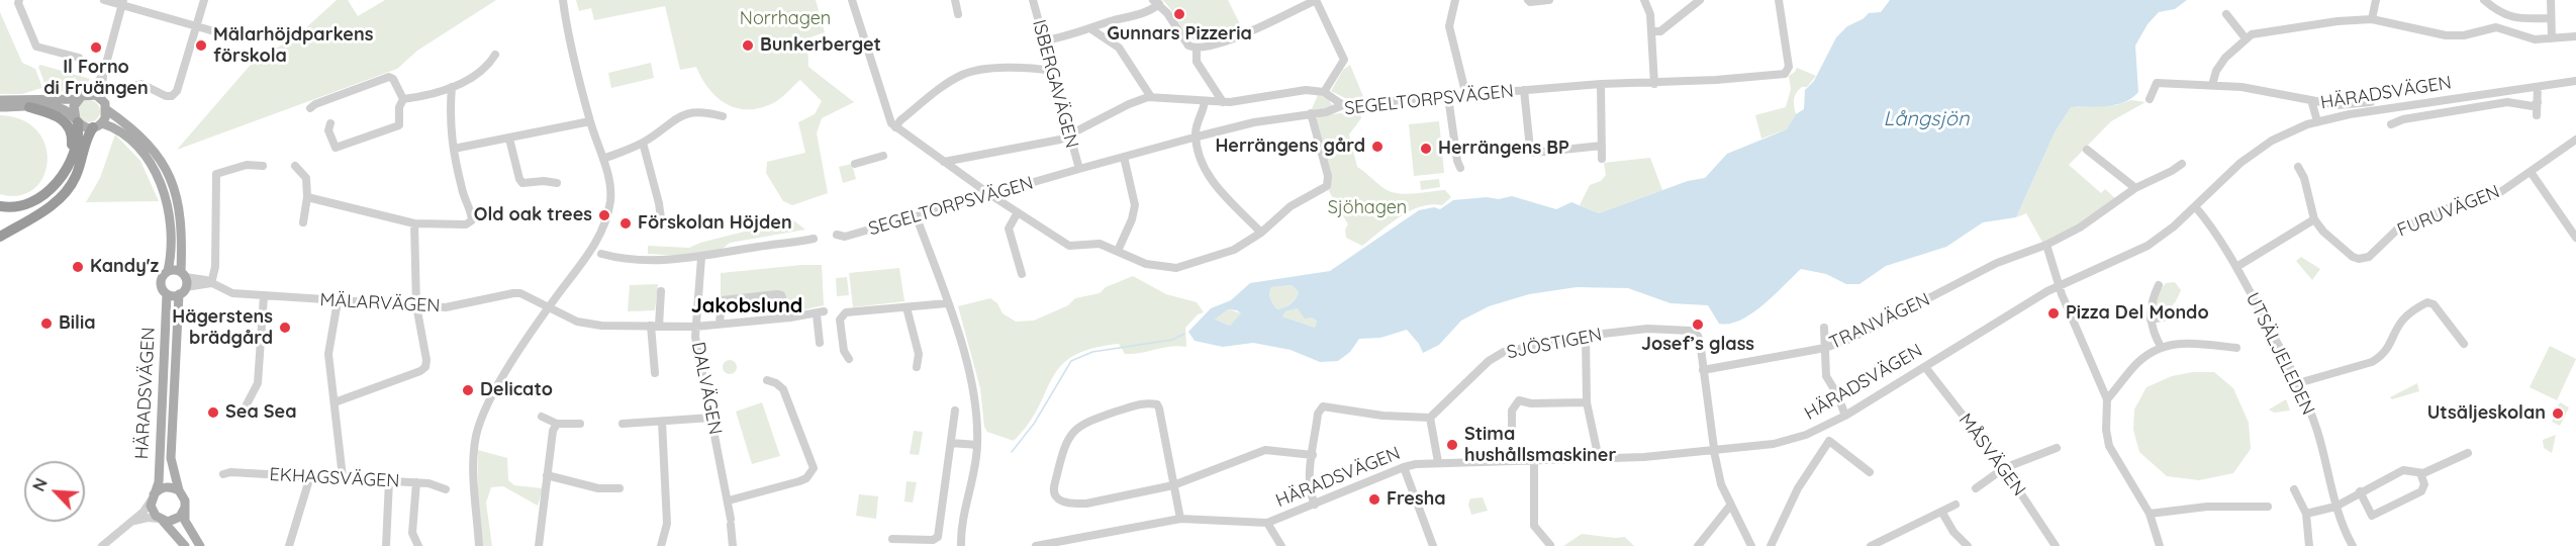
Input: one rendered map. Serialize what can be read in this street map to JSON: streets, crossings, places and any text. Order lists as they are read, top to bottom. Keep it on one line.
{"streets":{"main road":["HÄRADSVÄGEN"],"street":["ISBERGAVÄGEN","SEGELTORPSVÄGEN","FURUVÄGEN","MÄLARVÄGEN","TRANVÄGEN","SJÖSTIGEN","UTSÄLJELEDEN","DALVÄGEN","MÅSVÄGEN","EKHAGSVÄGEN"]},"crossings":[["ISBERGAVÄGEN","SEGELTORPSVÄGEN"],["HÄRADSVÄGEN","MÄLARVÄGEN"],["HÄRADSVÄGEN","SJÖSTIGEN"],["HÄRADSVÄGEN","UTSÄLJELEDEN"],["HÄRADSVÄGEN","MÅSVÄGEN"],["MÄLARVÄGEN","DALVÄGEN"],["TRANVÄGEN","SJÖSTIGEN"]],"districts":["Jakobslund"],"water":["Långsjön"],"parks":["Norrhagen","Sjöhagen"],"places":["Gunnars Pizzeria","Mälarhöjdparkens förskola","Bunkerberget","Il Forno di Fruängen","Herrängens gård","Herrängens BP","Old oak trees","Förskolan Höjden","Kandy'z","Pizza Del Mondo","Bilia","Josef’s glass","Hägerstens brädgård","Delicato","Sea Sea","Utsäljeskolan","Stima hushållsmaskiner","Fresha"],"north":"top left"}
